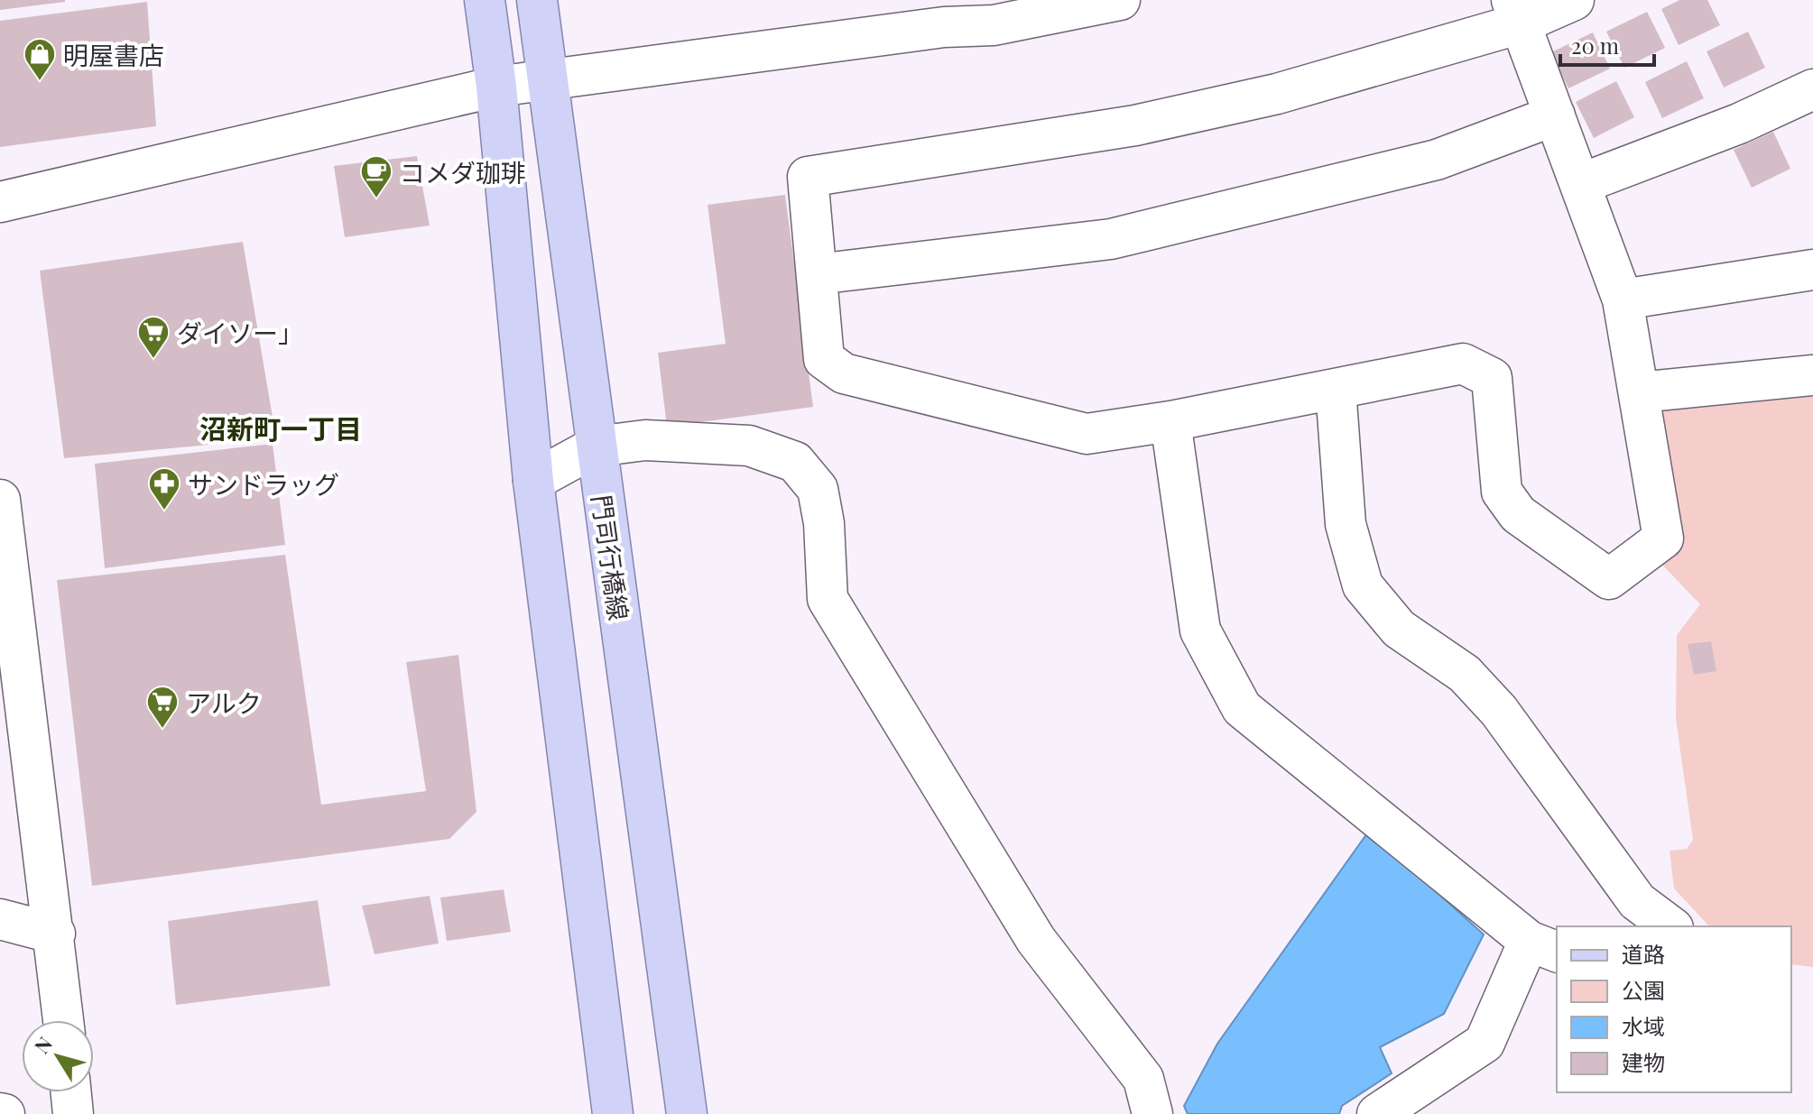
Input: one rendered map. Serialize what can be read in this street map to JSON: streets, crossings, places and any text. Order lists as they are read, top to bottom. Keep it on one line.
{"streets":{"main road":["門司行橋線"]},"districts":["沼新町一丁目"],"places":{"shop":["明屋書店"],"cafe":["コメダ珈琲"],"supermarket":["ダイソー」","アルク"],"pharmacy":["サンドラッグ"]},"legend":["道路","公園","水域","建物"],"scale_bar":"20 m","north":"top left"}
